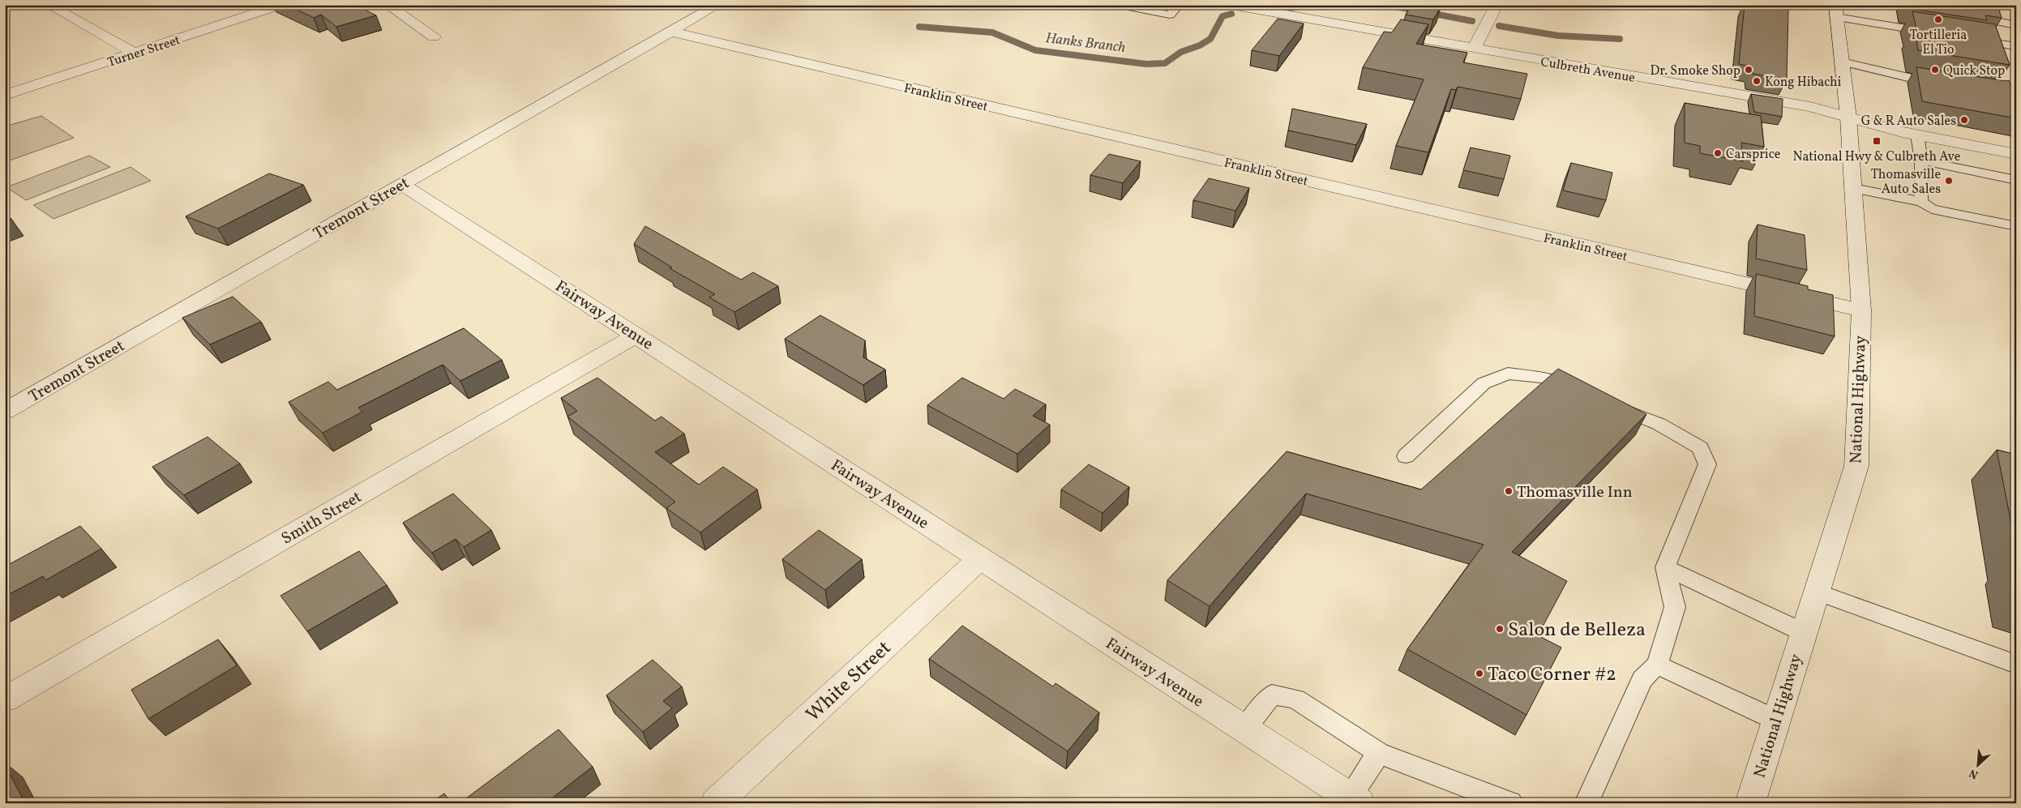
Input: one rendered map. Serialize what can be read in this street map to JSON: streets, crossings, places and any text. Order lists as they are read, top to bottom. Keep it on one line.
{"streets":{"street":["Turner Street","Culbreth Avenue","Franklin Street","Tremont Street","Fairway Avenue","National Highway","Smith Street","White Street"]},"crossings":[["Culbreth Avenue","National Highway"],["Franklin Street","Tremont Street"],["Franklin Street","National Highway"],["Tremont Street","Fairway Avenue"],["Fairway Avenue","Smith Street"],["Fairway Avenue","White Street"]],"water":["Hanks Branch"],"places":{"other":["Tortilleria El Tio","Dr. Smoke Shop","Quick Stop","Kong Hibachi","G & R Auto Sales","Carsprice","Thomasville Auto Sales","Thomasville Inn","Salon de Belleza","Taco Corner #2"],"transit":["National Hwy & Culbreth Ave"]},"north":"bottom left"}
